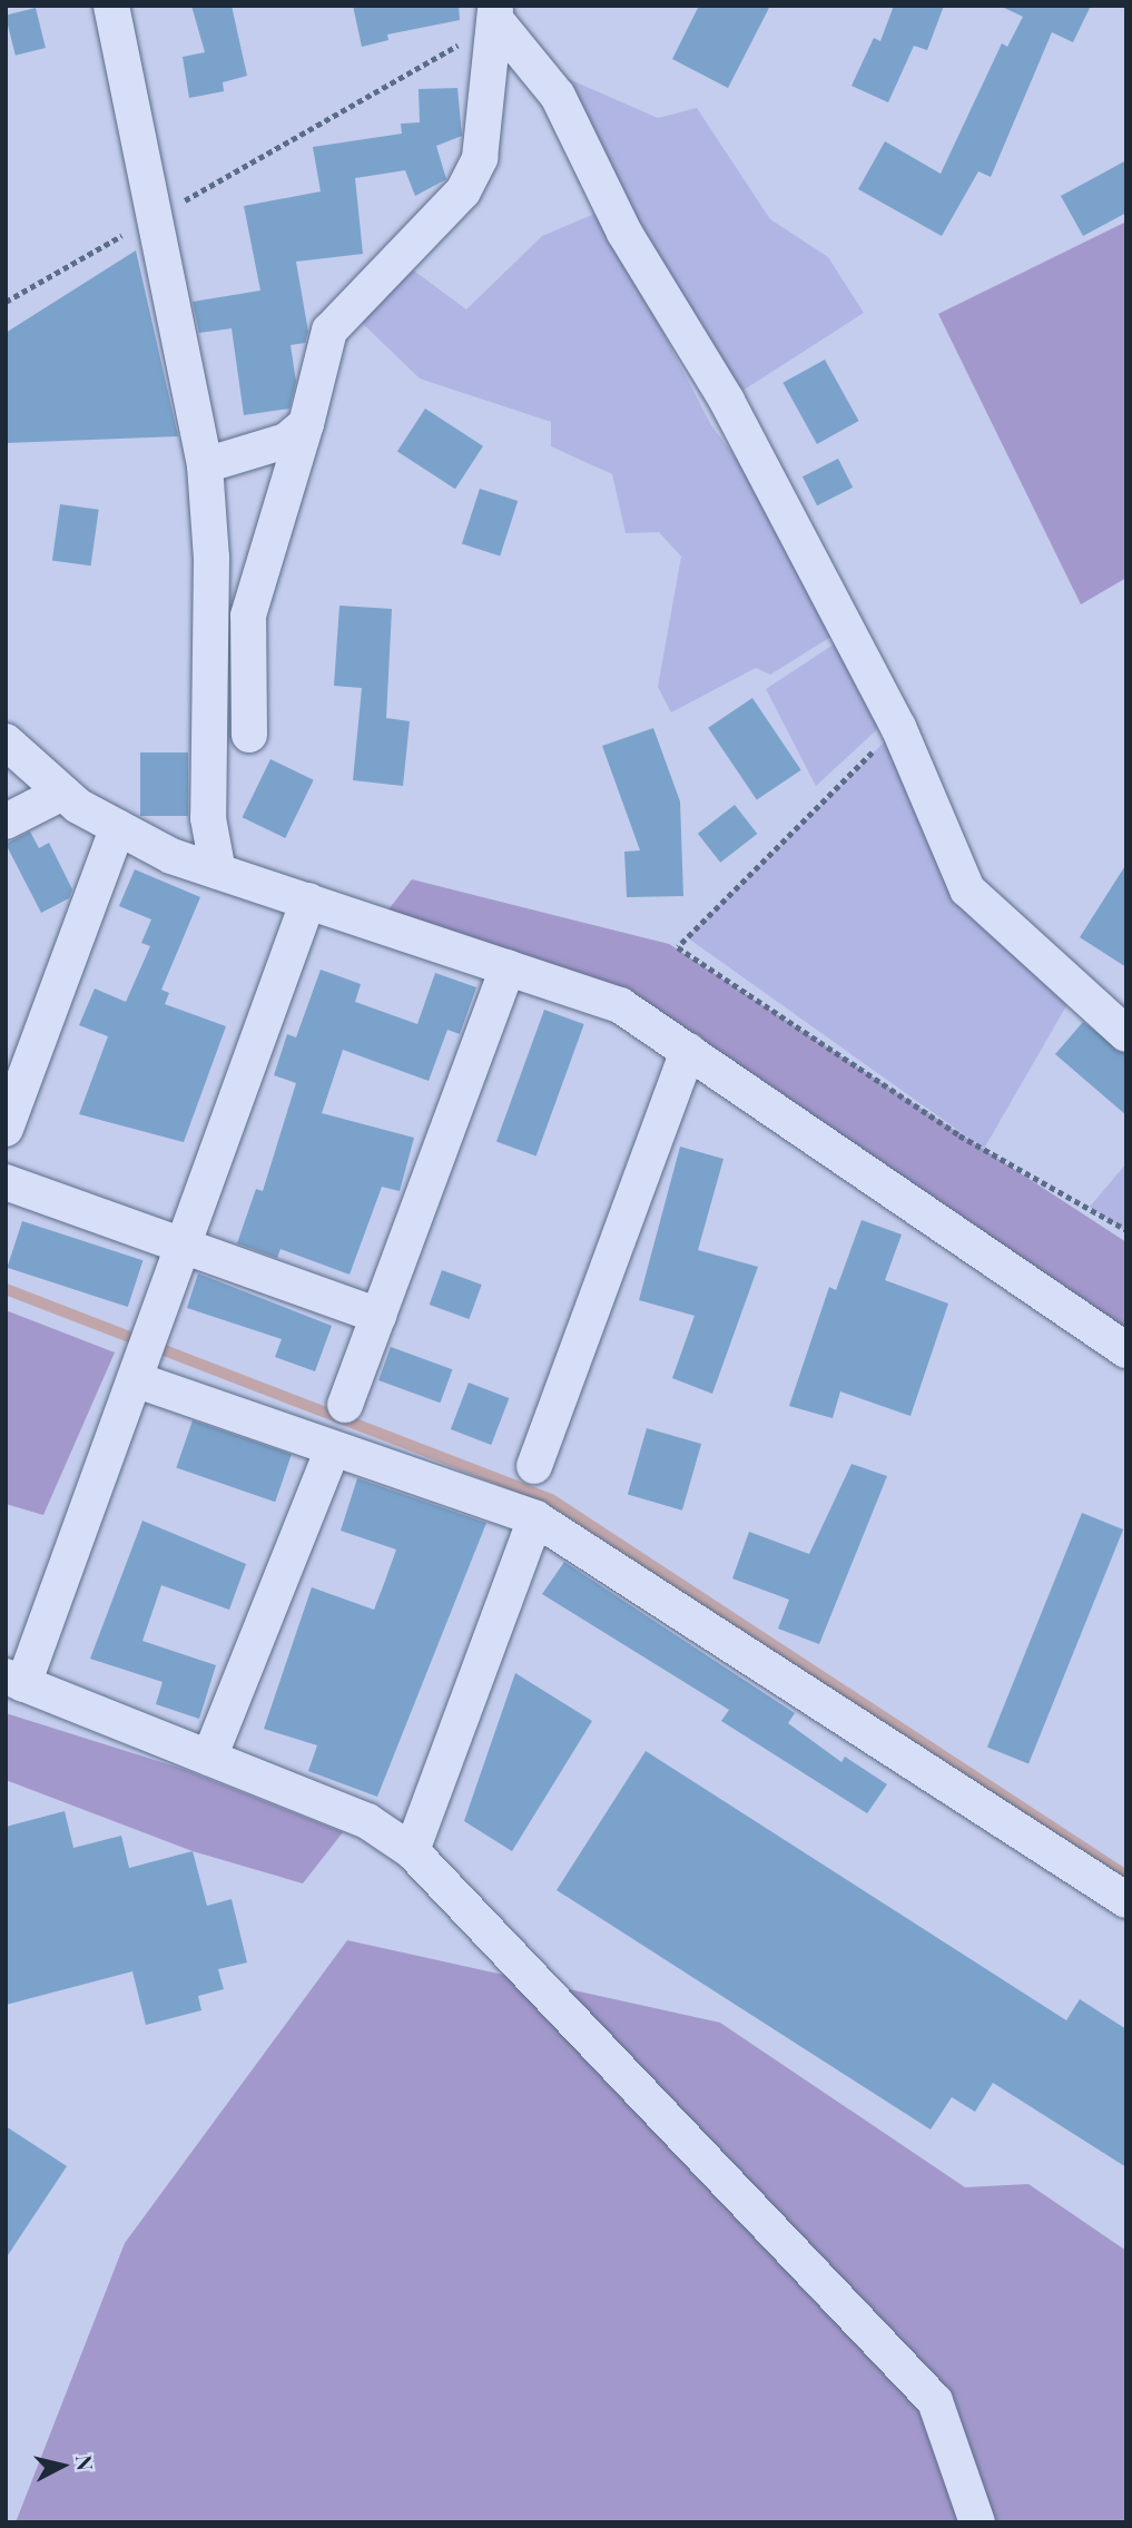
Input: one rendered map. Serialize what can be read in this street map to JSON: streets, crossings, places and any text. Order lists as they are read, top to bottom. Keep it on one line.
{"north":"right"}
